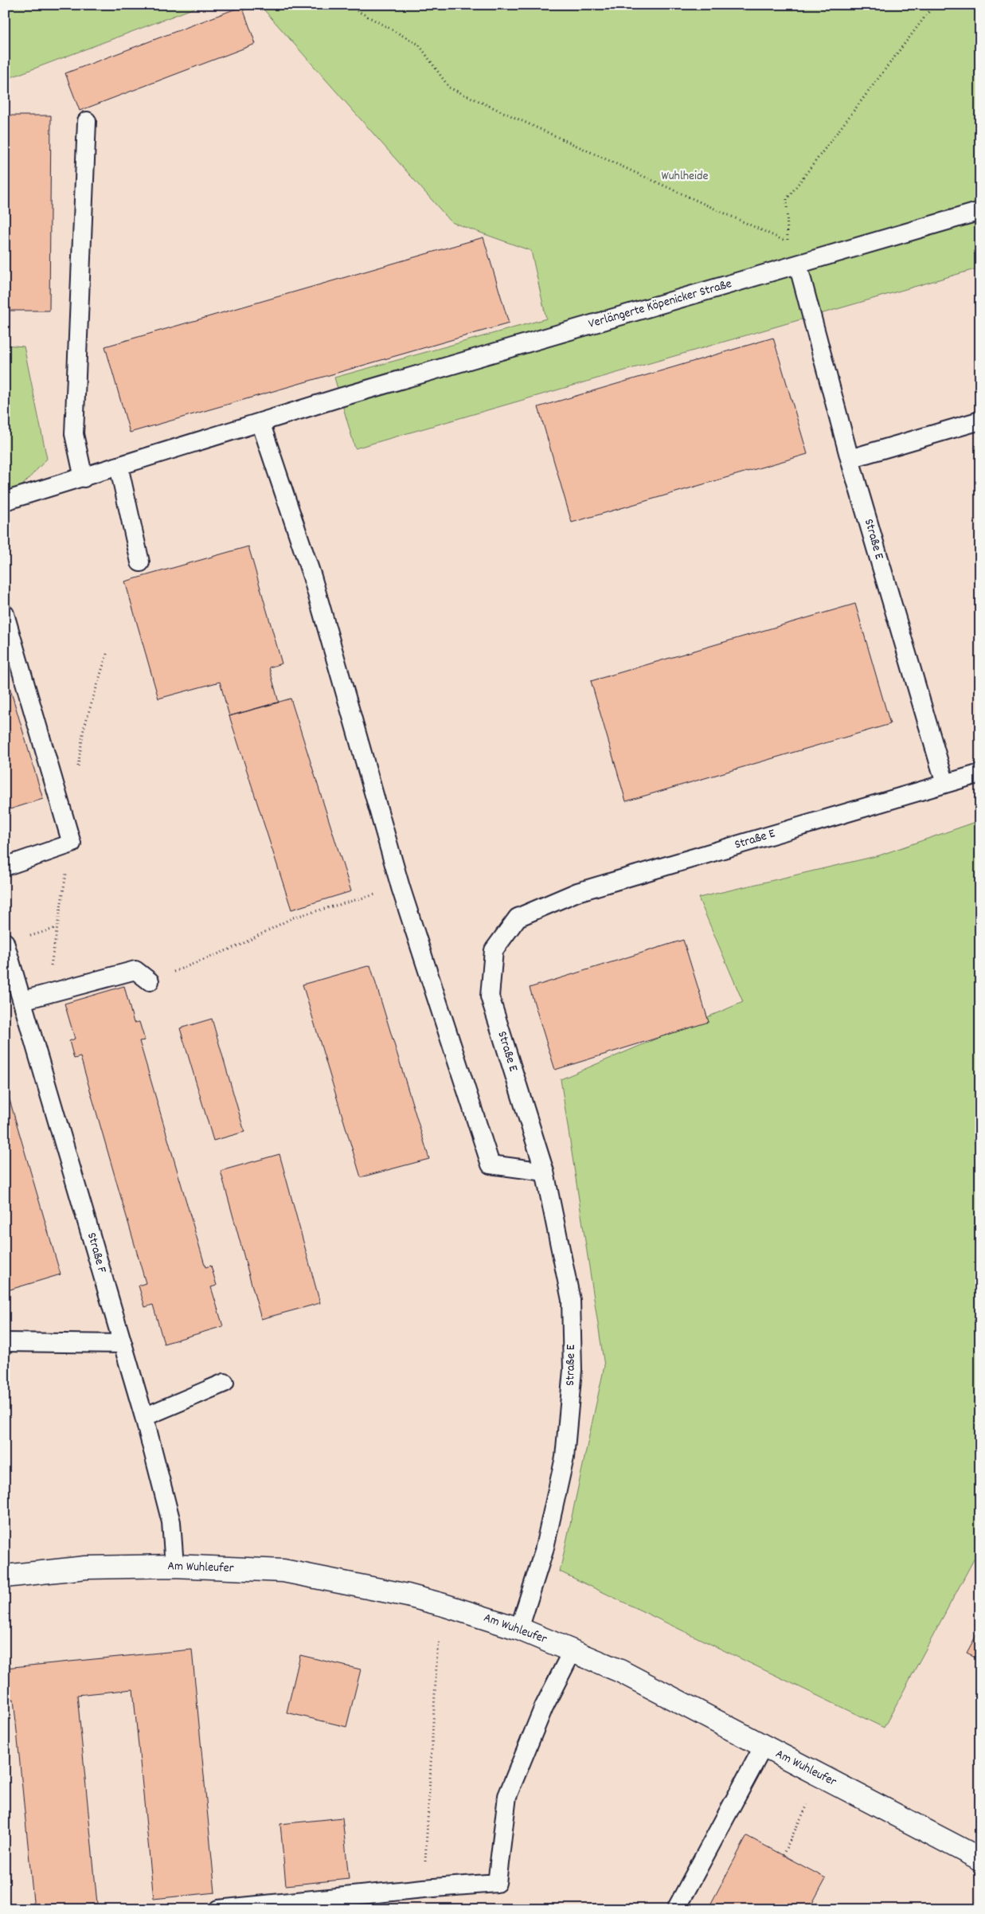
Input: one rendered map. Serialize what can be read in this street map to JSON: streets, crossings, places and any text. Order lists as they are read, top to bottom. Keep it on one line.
{"streets":{"street":["Am Wuhleufer"],"lane":["Verlängerte Köpenicker Straße","Straße E","Straße F"]},"crossings":[["Verlängerte Köpenicker Straße","Straße E"],["Straße E","Am Wuhleufer"],["Straße F","Am Wuhleufer"]],"parks":["Wuhlheide"]}
